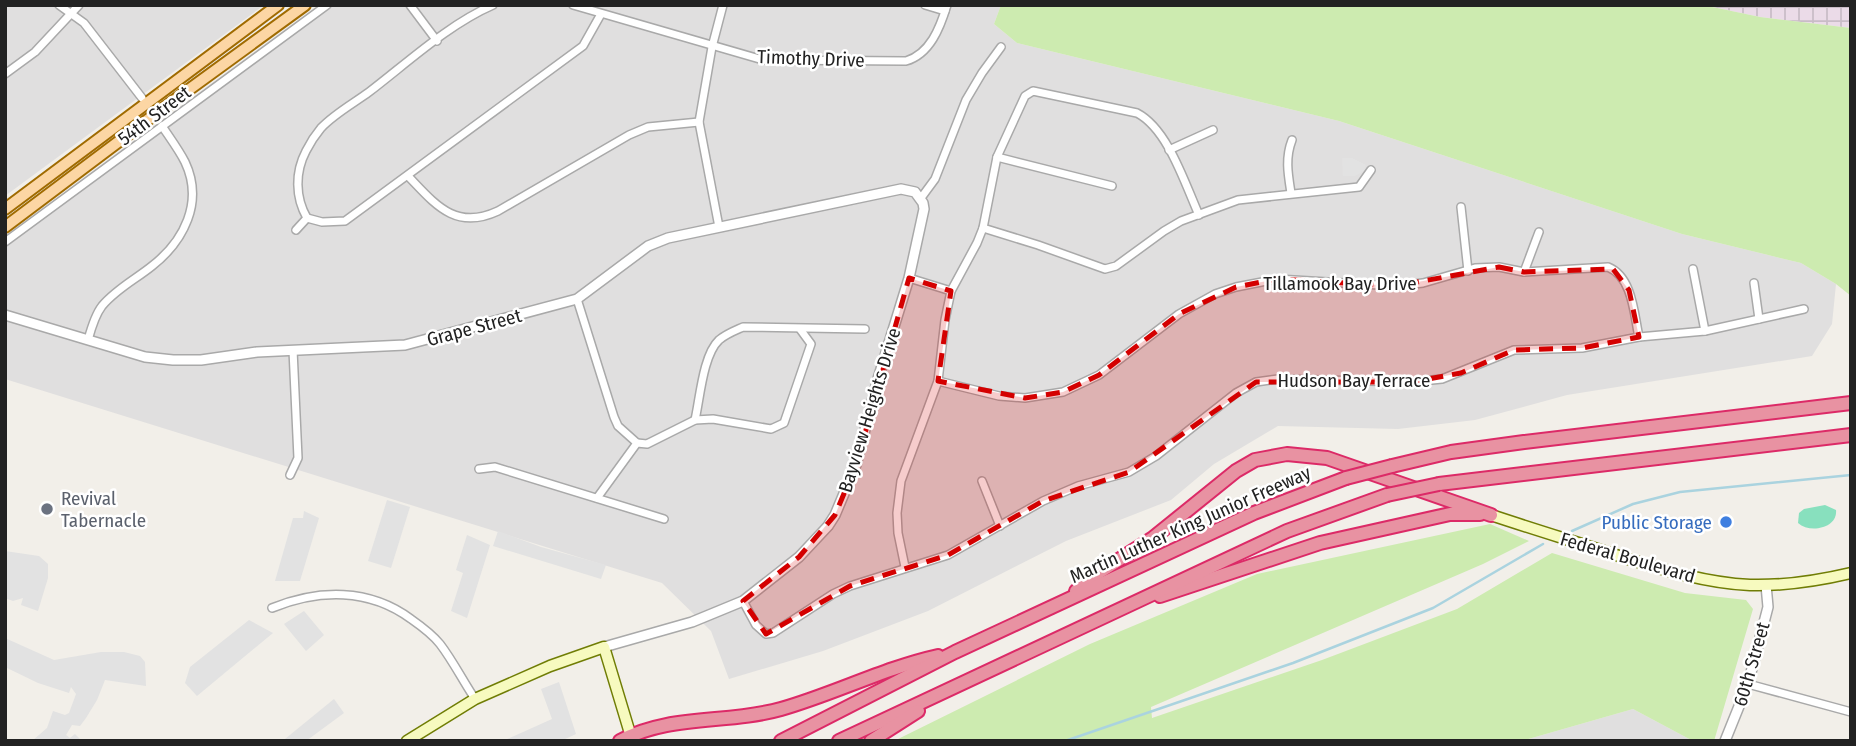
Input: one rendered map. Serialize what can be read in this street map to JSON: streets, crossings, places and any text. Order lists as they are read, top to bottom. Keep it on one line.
{"streets":{"highway":["Martin Luther King Junior Freeway"],"main road":["54th Street","Bayview Heights Drive","Federal Boulevard"],"street":["Timothy Drive","Tillamook Bay Drive","Grape Street","Hudson Bay Terrace","60th Street"]},"crossings":[["Tillamook Bay Drive","Hudson Bay Terrace"],["Grape Street","Bayview Heights Drive"],["Hudson Bay Terrace","Bayview Heights Drive"],["Federal Boulevard","60th Street"]],"places":["Revival Tabernacle","Public Storage"]}
